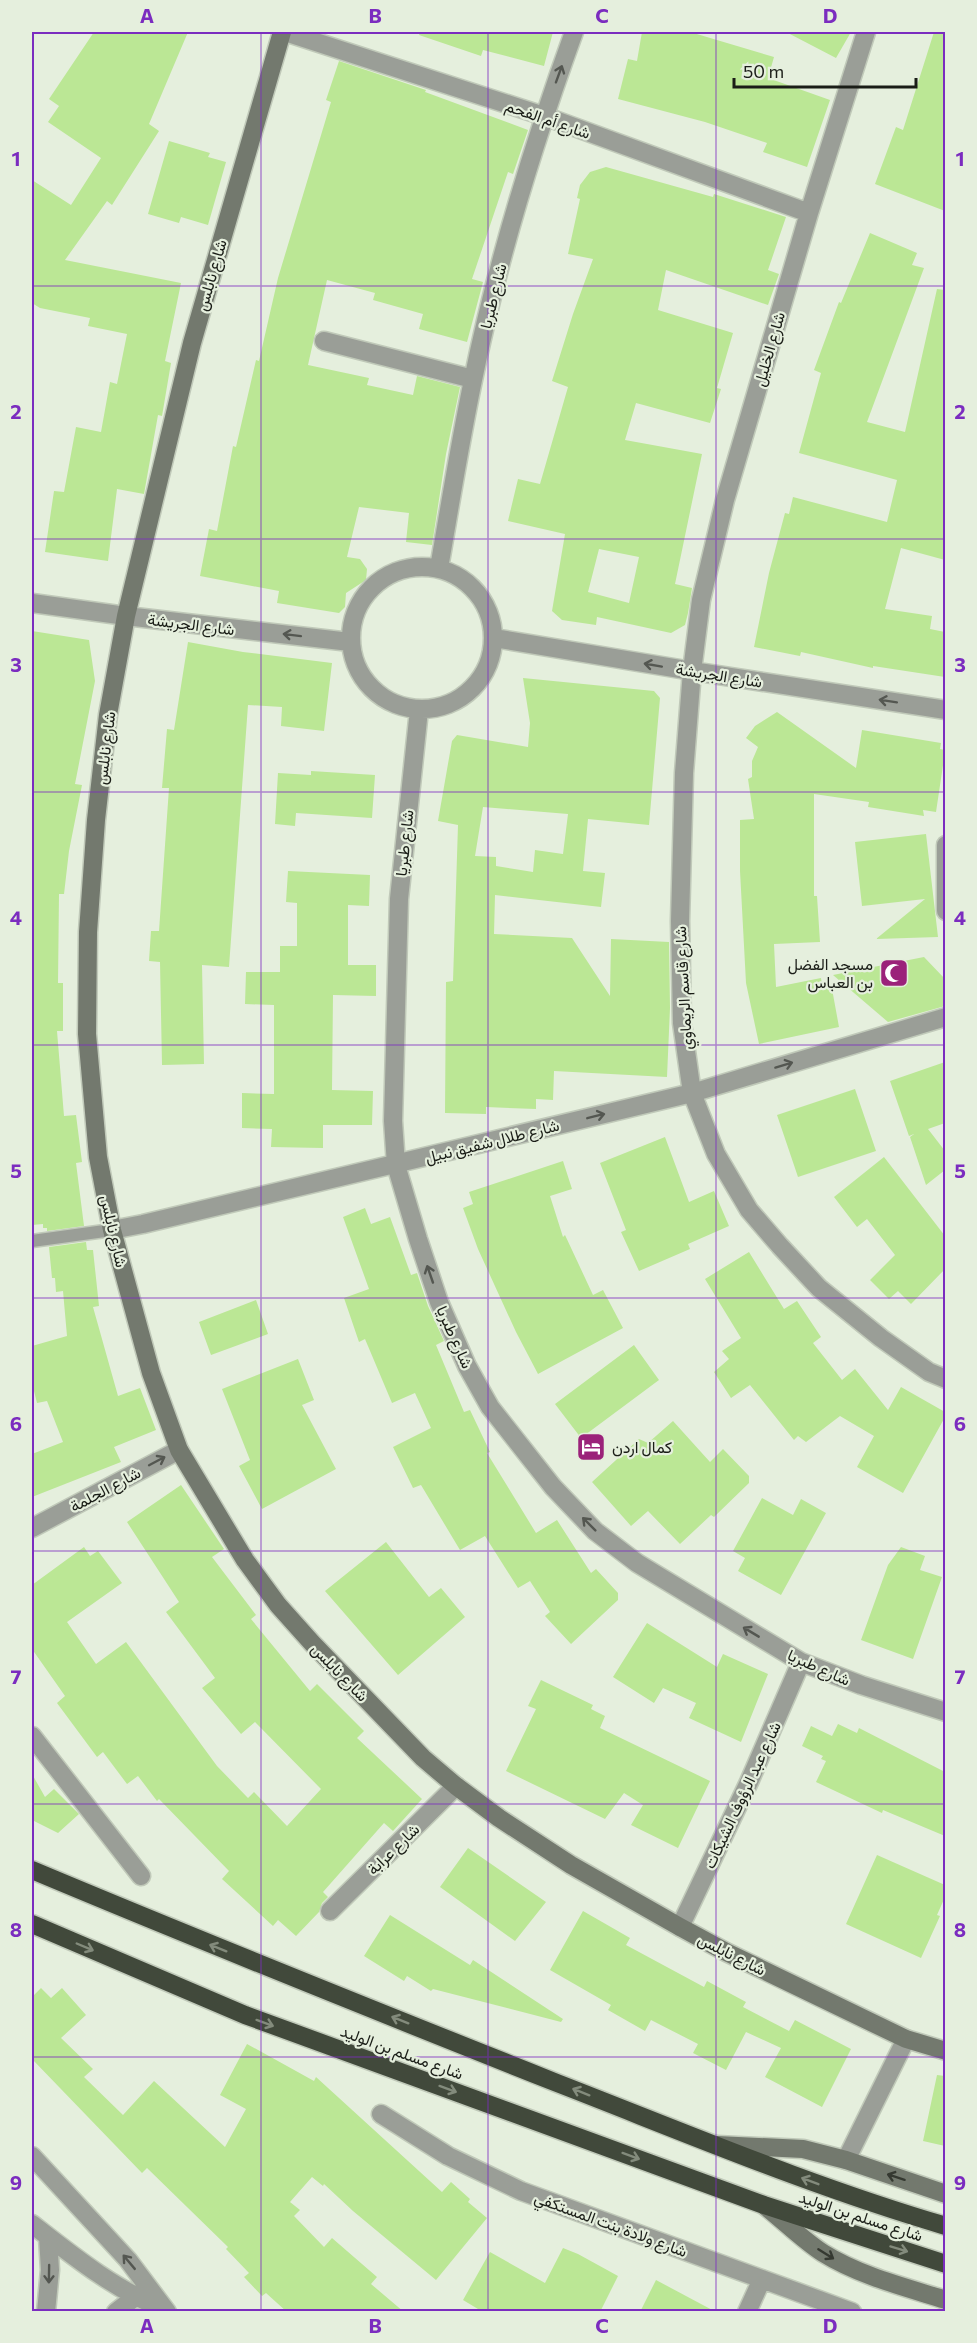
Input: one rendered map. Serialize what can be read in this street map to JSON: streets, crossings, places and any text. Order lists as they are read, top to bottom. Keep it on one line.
{"streets":{"highway":["شارع مسلم بن الوليد"],"street":["شارع أم الفحم","شارع نابلس","شارع طبريا","شارع الخليل","شارع الجريشة","شارع قاسم الريماوي","شارع طلال شفيق نبيل","شارع الجلمة","شارع عبد الرؤوف الشيكات","شارع عرابة","شارع ولادة بنت المستكفي"]},"crossings":[["شارع أم الفحم","شارع نابلس"],["شارع أم الفحم","شارع طبريا"],["شارع أم الفحم","شارع الخليل"],["شارع نابلس","شارع الجريشة"],["شارع نابلس","شارع طلال شفيق نبيل"],["شارع نابلس","شارع الجلمة"],["شارع نابلس","شارع عبد الرؤوف الشيكات"],["شارع نابلس","شارع عرابة"],["شارع طبريا","شارع الجريشة"],["شارع طبريا","شارع طلال شفيق نبيل"],["شارع طبريا","شارع عبد الرؤوف الشيكات"],["شارع الخليل","شارع الجريشة"],["شارع الخليل","شارع قاسم الريماوي"],["شارع الجريشة","شارع قاسم الريماوي"],["شارع قاسم الريماوي","شارع طلال شفيق نبيل"]],"one_way":["شارع طبريا","شارع الجريشة","شارع طلال شفيق نبيل","شارع الجلمة"],"places":{"mosque":["مسجد الفضل بن العباس"],"hotel":["كمال اردن"]},"scale_bar":"50 m","grid":{"columns":["A","B","C","D"],"rows":["1","2","3","4","5","6","7","8","9"]}}
